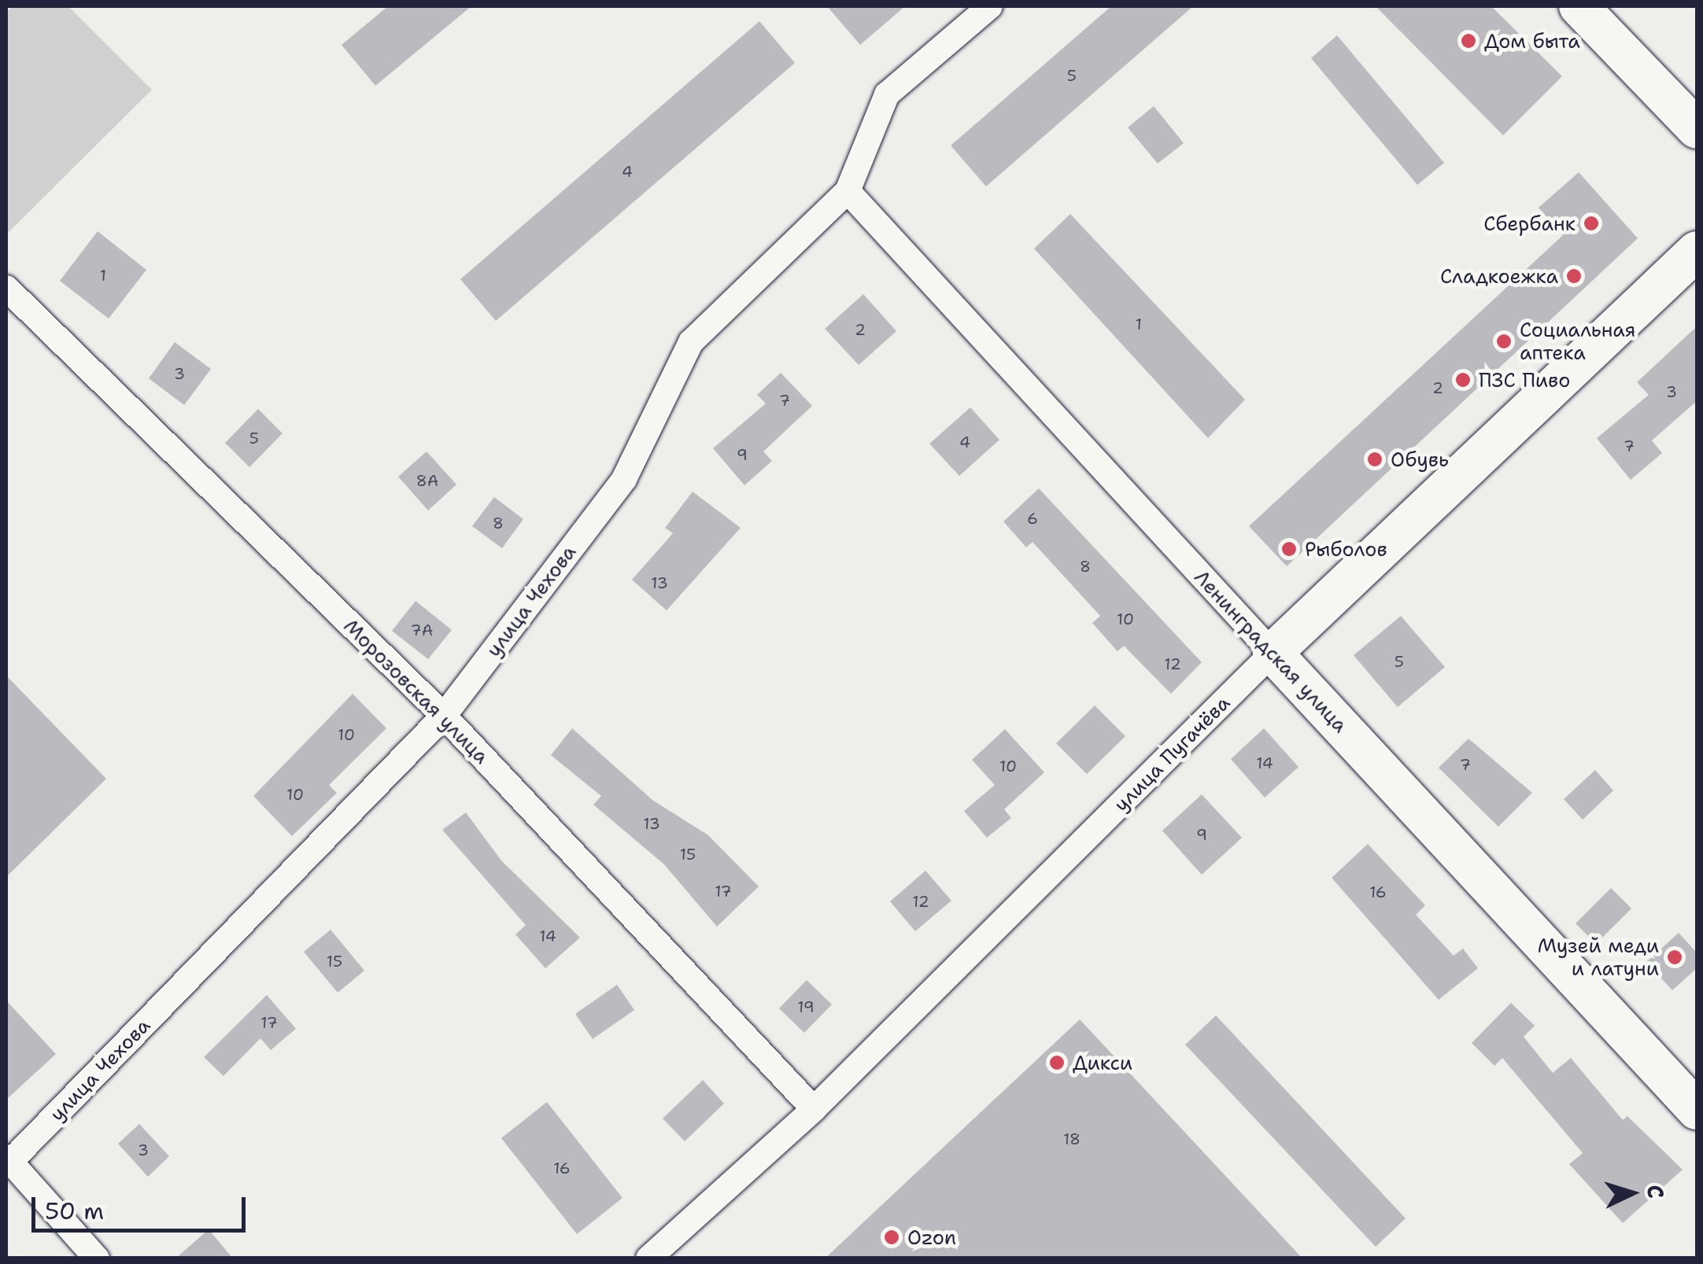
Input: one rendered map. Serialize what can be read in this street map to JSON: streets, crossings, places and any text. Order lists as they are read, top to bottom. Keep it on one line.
{"streets":{"main road":["Ленинградская улица","улица Пугачёва"],"street":["улица Чехова","Морозовская улица"]},"crossings":[["улица Чехова","Ленинградская улица"],["улица Чехова","Морозовская улица"],["Ленинградская улица","улица Пугачёва"],["Морозовская улица","улица Пугачёва"]],"places":["Дом быта","Сбербанк","Сладкоежка","Социальная аптека","ПЗС Пиво","Обувь","Рыболов","Музей меди и латуни","Дикси","Ozon"],"house_numbers":["5","4","1","1","2","3","2","3","7","5","4","7","9","8А","6","8","8","13","10","7А","5","12","10","14","7","10","10","13","9","15","17","16","12","14","15","19","17","18","3","16"],"scale_bar":"50 m","north":"right"}
